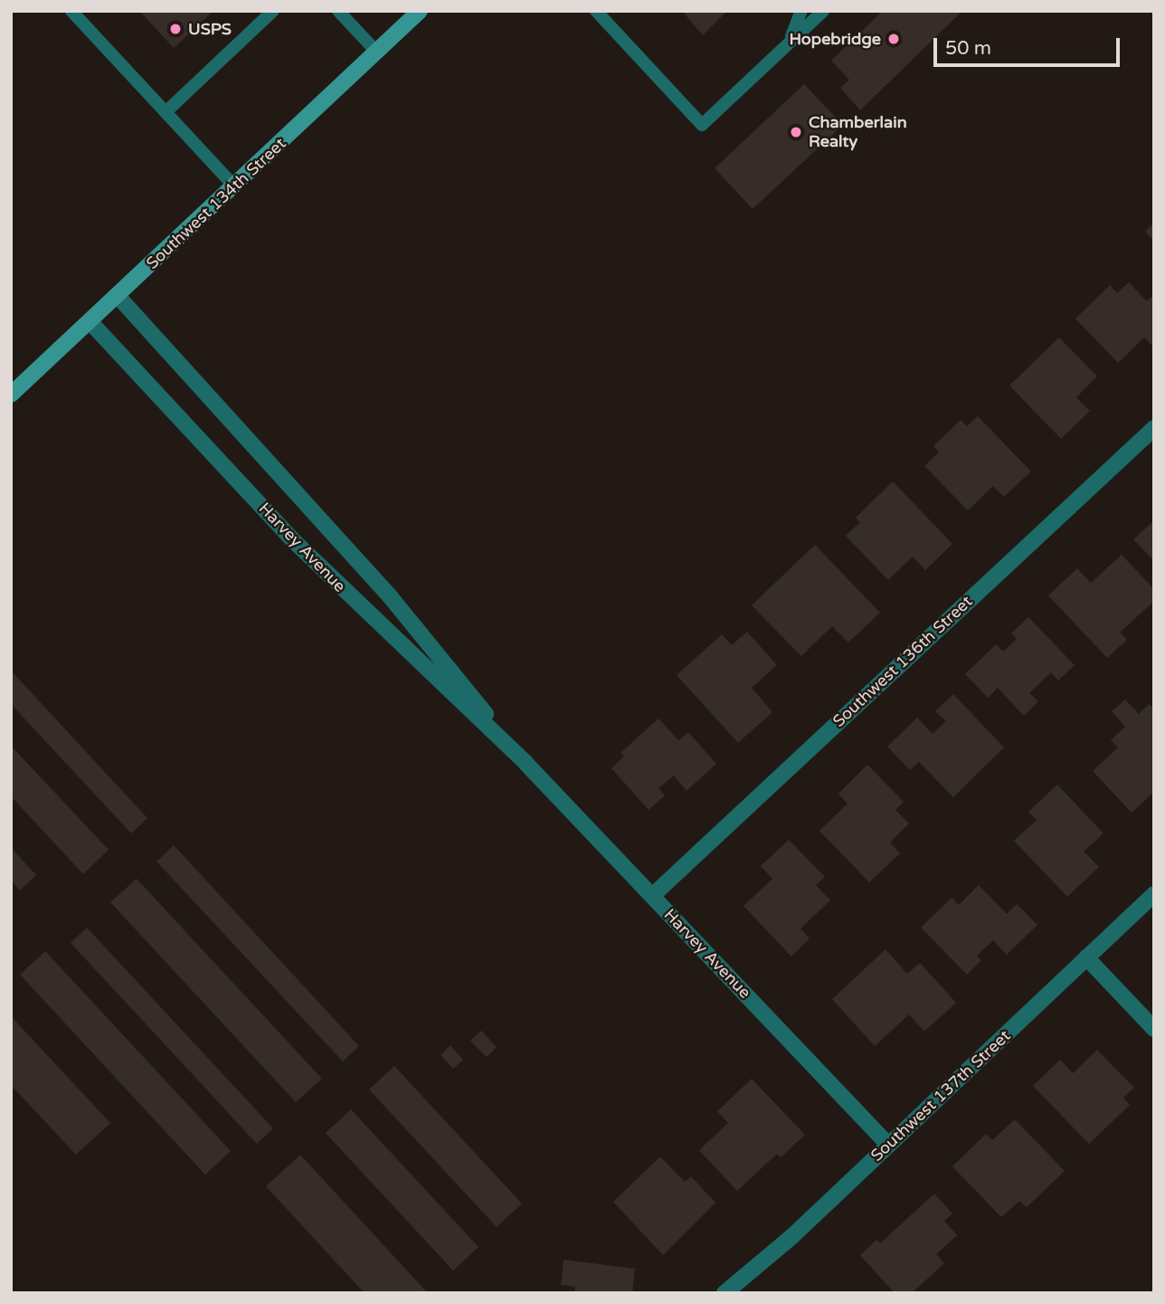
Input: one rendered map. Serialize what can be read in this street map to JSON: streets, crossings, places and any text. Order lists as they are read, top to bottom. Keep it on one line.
{"streets":{"main road":["Southwest 134th Street"],"street":["Harvey Avenue","Southwest 136th Street","Southwest 137th Street"]},"crossings":[["Southwest 134th Street","Harvey Avenue"],["Harvey Avenue","Southwest 136th Street"],["Harvey Avenue","Southwest 137th Street"]],"places":["USPS","Hopebridge","Chamberlain Realty"],"scale_bar":"50 m"}
